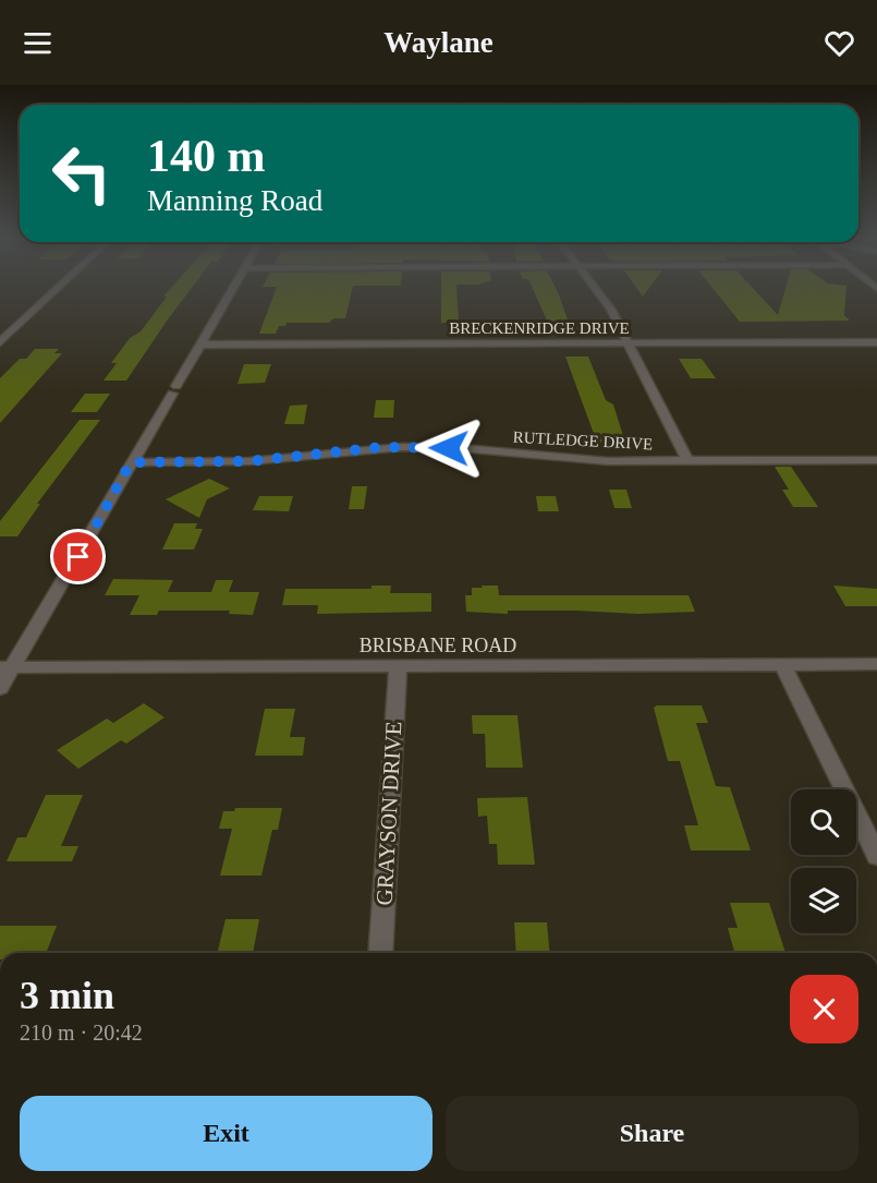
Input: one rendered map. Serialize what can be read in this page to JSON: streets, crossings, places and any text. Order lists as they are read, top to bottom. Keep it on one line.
{"streets":{"street":["BRECKENRIDGE DRIVE","RUTLEDGE DRIVE","BRISBANE ROAD","GRAYSON DRIVE"]},"crossings":[["BRISBANE ROAD","GRAYSON DRIVE"]],"page":{"header":"Waylane","turn":["140 m","Manning Road"],"heading":["3 min","210 m · 20:42"],"buttons":["Exit","Share"]}}
